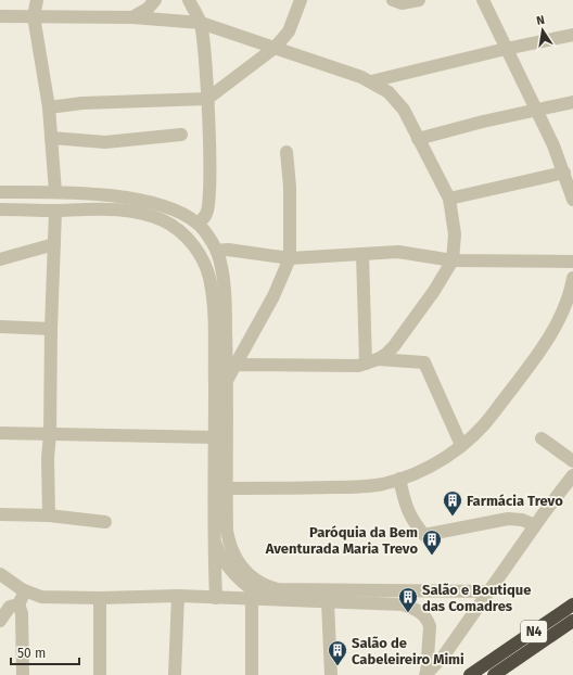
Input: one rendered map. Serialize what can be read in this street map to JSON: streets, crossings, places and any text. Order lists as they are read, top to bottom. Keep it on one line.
{"streets":{"highway":["N4"]},"places":{"building":["Farmácia Trevo","Paróquia da Bem Aventurada Maria Trevo","Salão e Boutique das Comadres","Salão de Cabeleireiro Mimi"]},"scale_bar":"50 m","north":"top"}
